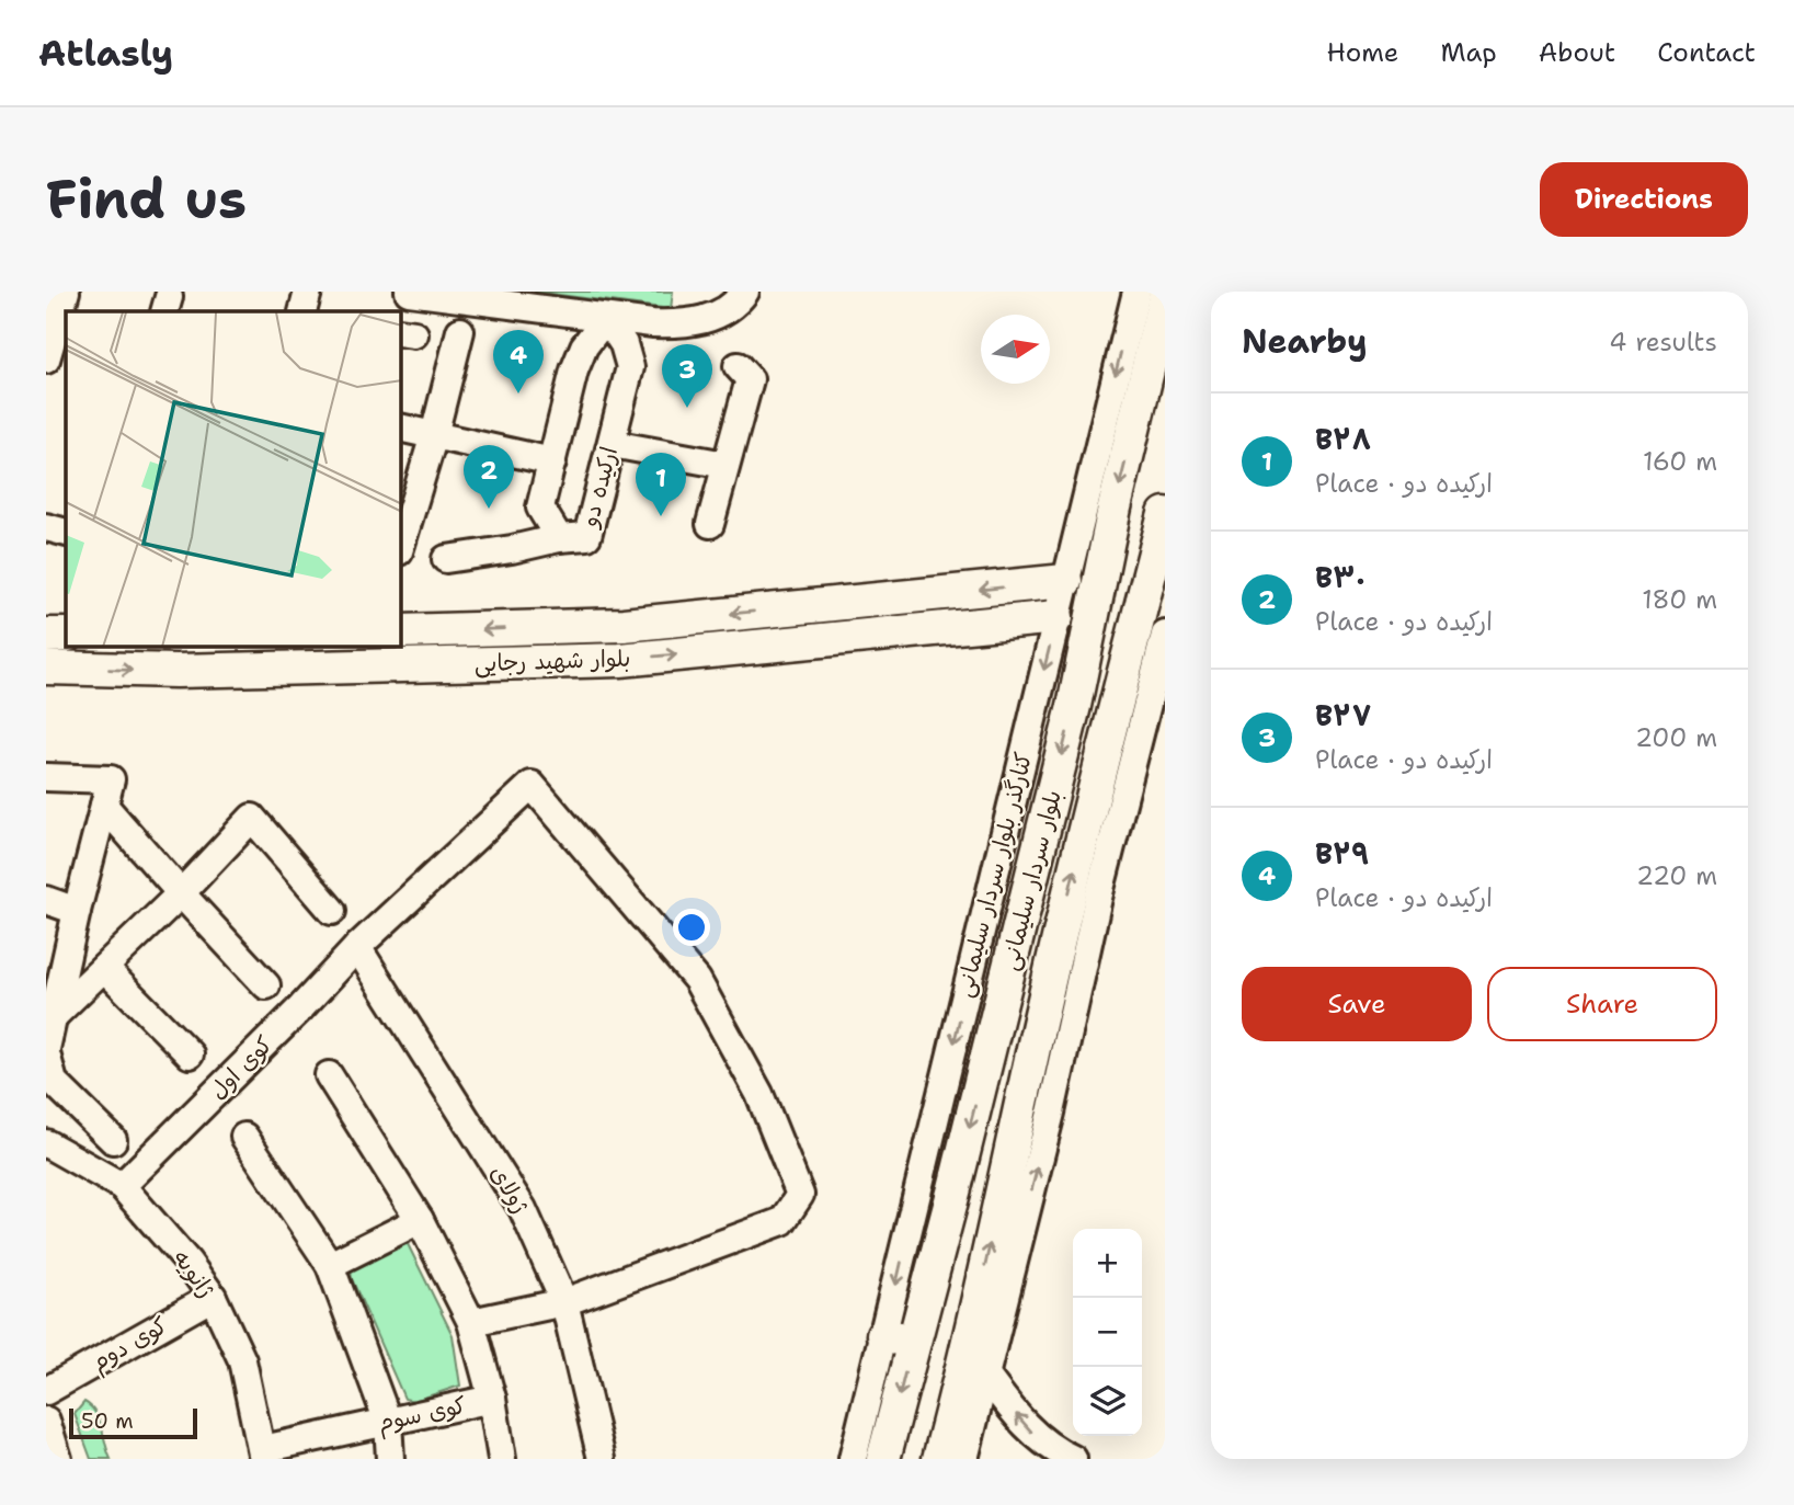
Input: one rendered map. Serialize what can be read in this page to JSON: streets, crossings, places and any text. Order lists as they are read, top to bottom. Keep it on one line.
{"streets":{"main road":["بلوار شهید رجایی","بلوار سردار سلیمانی"],"street":["ارکیده دو","کنارگذر بلوار سردار سلیمانی","کوی اول","ژولای","ژانویه","کوی دوم","کوی سوم"]},"crossings":[["بلوار شهید رجایی","کنارگذر بلوار سردار سلیمانی"],["کنارگذر بلوار سردار سلیمانی","بلوار سردار سلیمانی"],["کوی اول","ژولای"],["کوی اول","ژانویه"],["ژانویه","کوی دوم"],["ژانویه","کوی سوم"]],"scale_bar":"50 m","north":"right","page":{"header":"Atlasly","nav":["Home","Map","About","Contact"],"buttons":["Directions",["Save","Share"]],"title":"Find us","heading":["Nearby","4 results"],"pins":["4","3","2","1"],"list":[{"mark":"1","name":"B۲۸","note":"Place · ارکیده دو","value":"160 m"},{"mark":"2","name":"B۳۰","note":"Place · ارکیده دو","value":"180 m"},{"mark":"3","name":"B۲۷","note":"Place · ارکیده دو","value":"200 m"},{"mark":"4","name":"B۲۹","note":"Place · ارکیده دو","value":"220 m"}],"map_buttons":["+","−"],"scale":"50 m"}}
